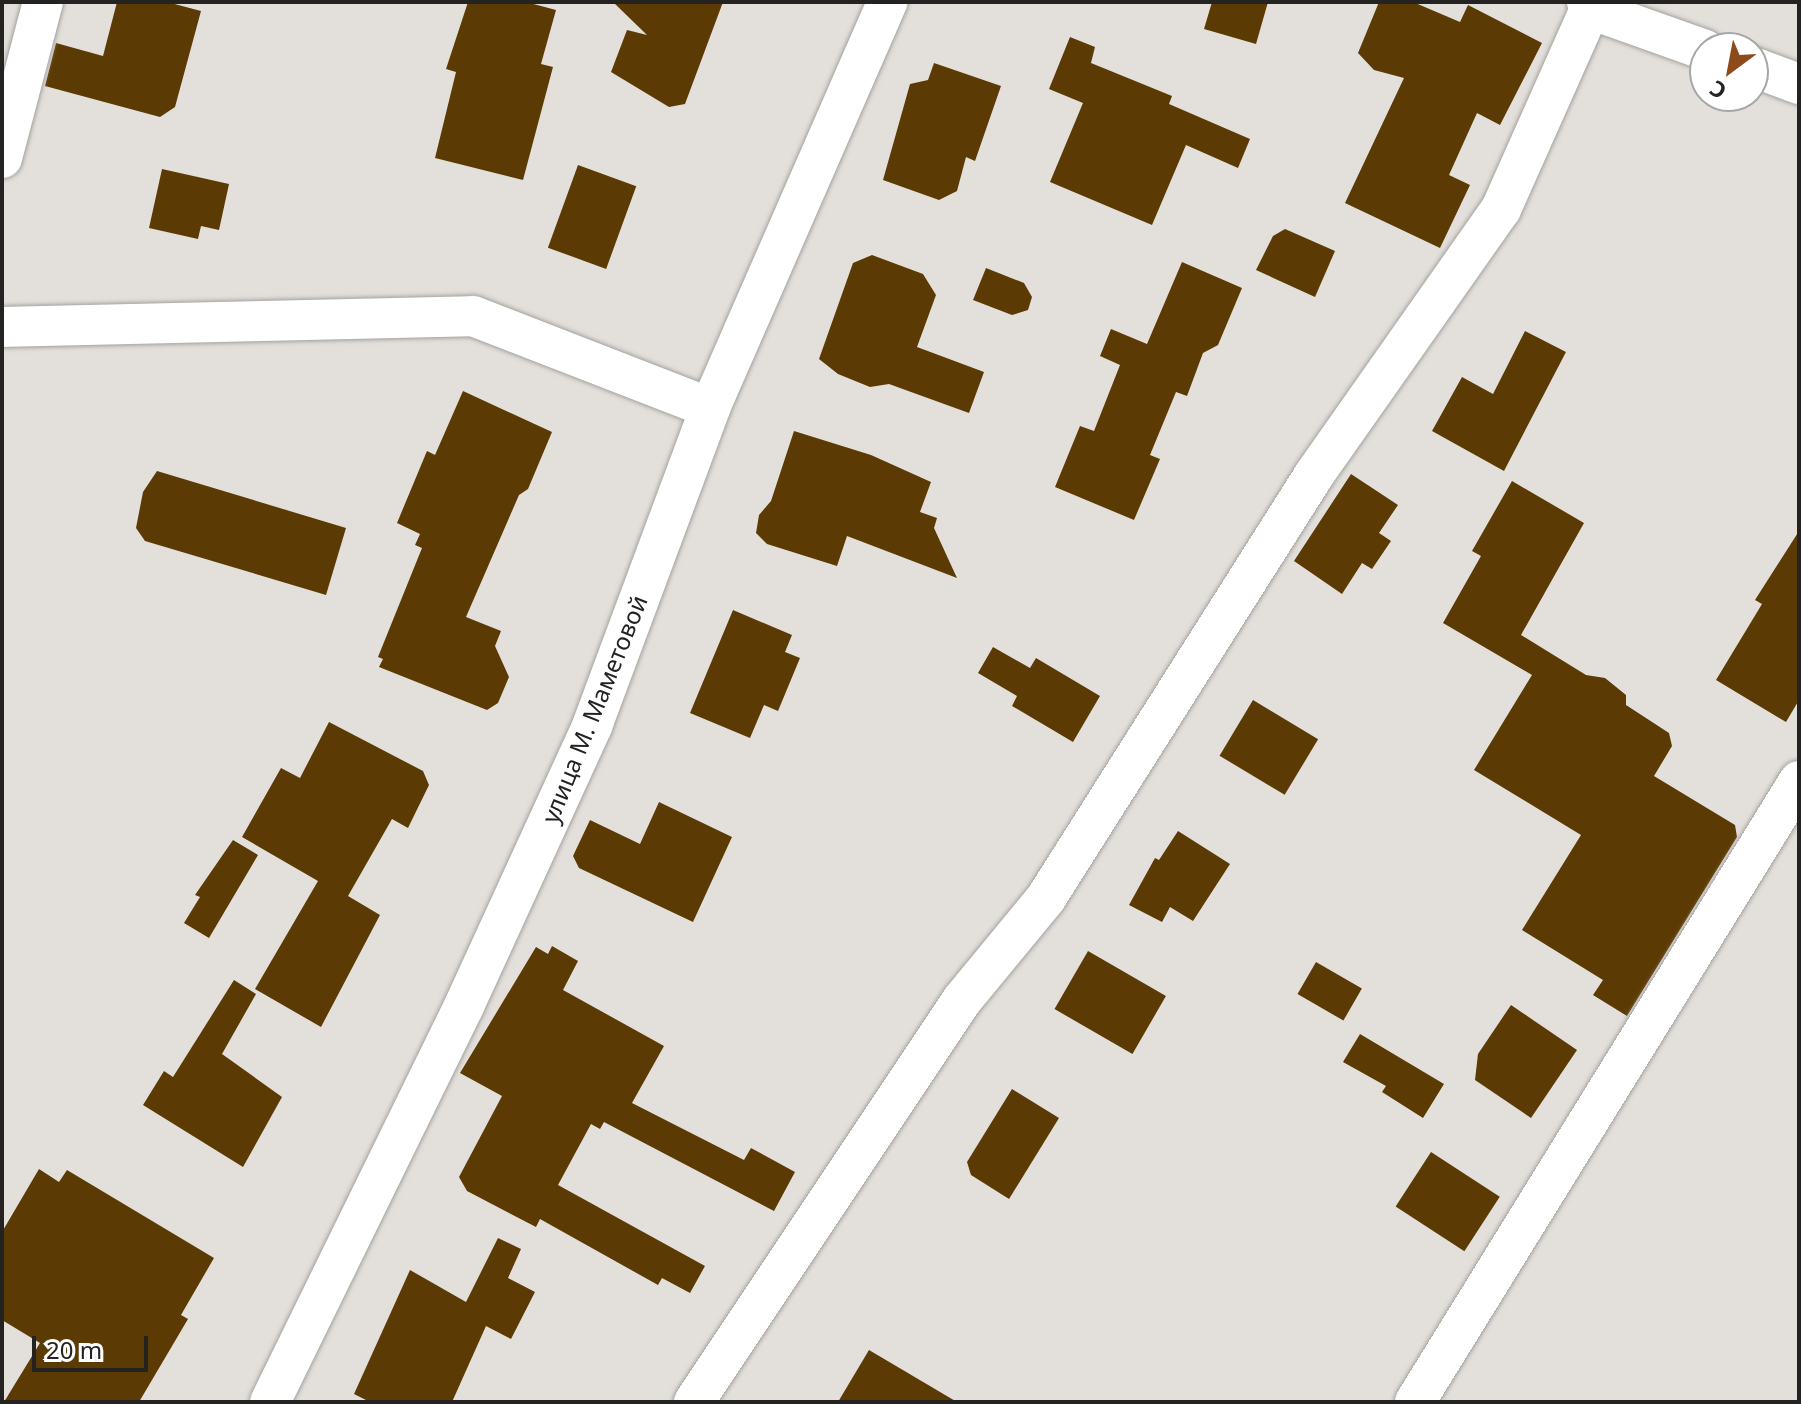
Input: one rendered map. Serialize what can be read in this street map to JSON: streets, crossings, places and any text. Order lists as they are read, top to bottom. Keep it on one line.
{"streets":{"street":["улица М. Маметовой"]},"scale_bar":"20 m","north":"bottom left"}
